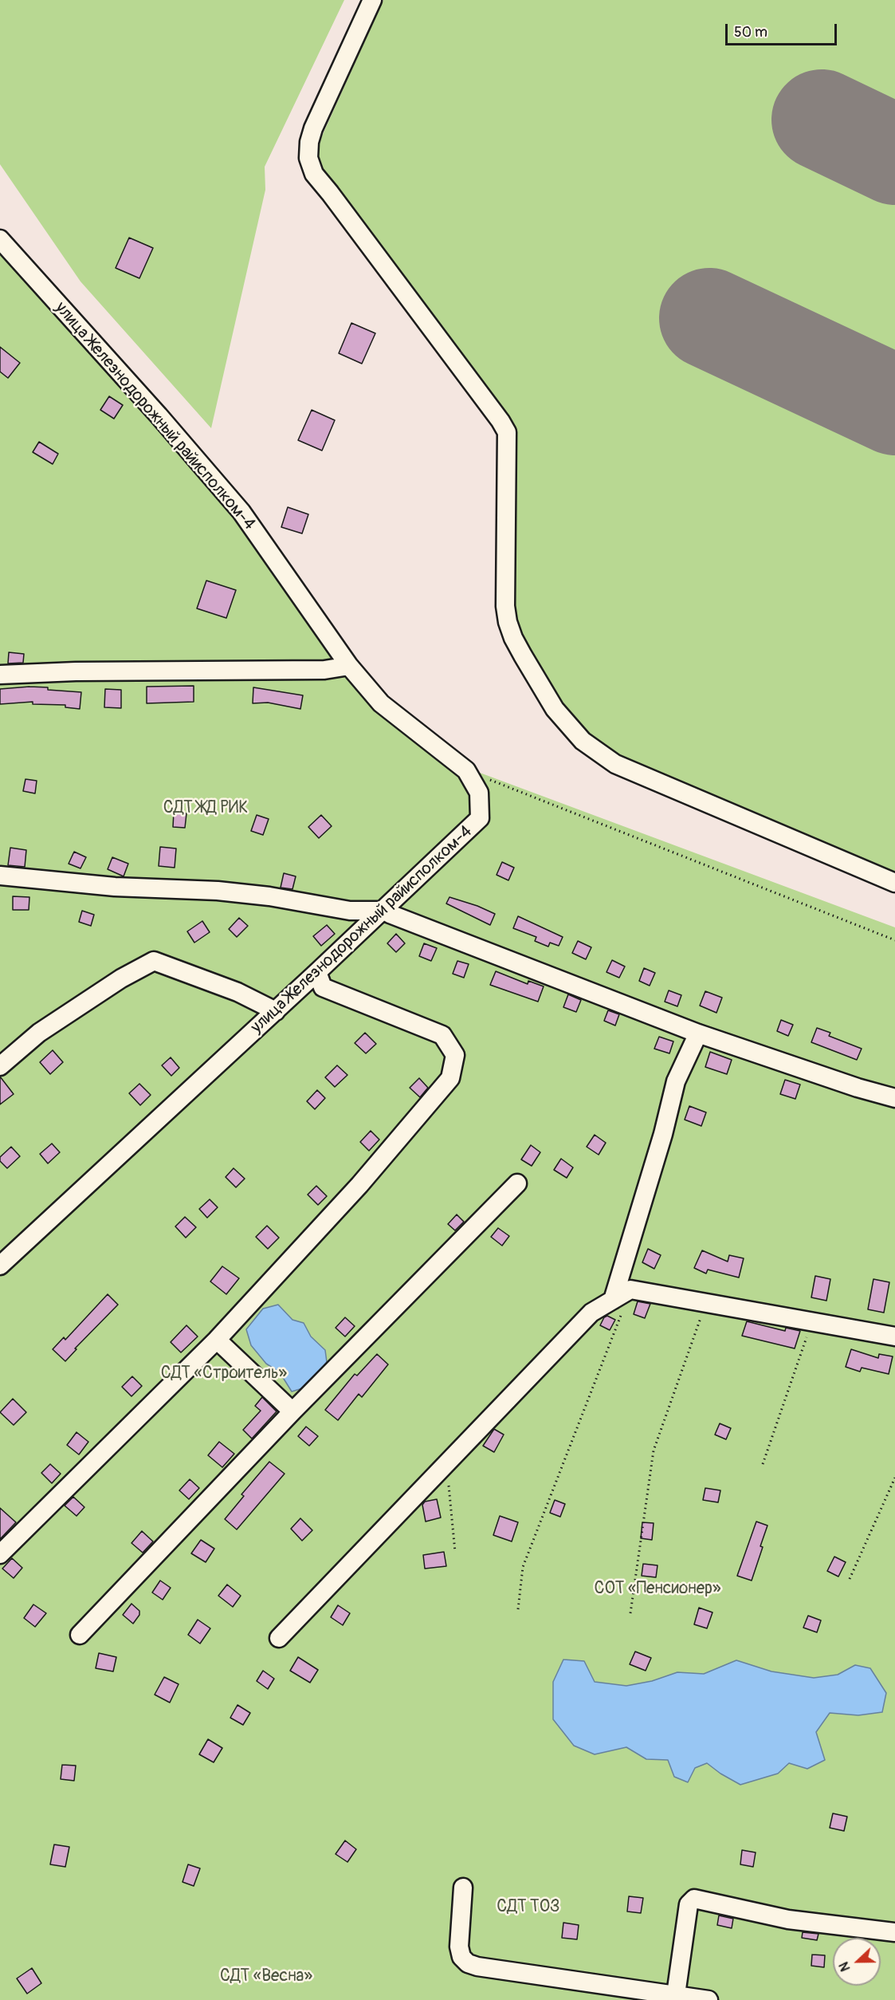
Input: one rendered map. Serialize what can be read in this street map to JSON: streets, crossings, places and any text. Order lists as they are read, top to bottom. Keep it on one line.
{"streets":{"street":["улица Железнодорожный райисполком-4"]},"parks":["СДТ ЖД РИК","СДТ «Строитель»","СОТ «Пенсионер»","СДТ ТОЗ","СДТ «Весна»"],"scale_bar":"50 m","north":"left"}
